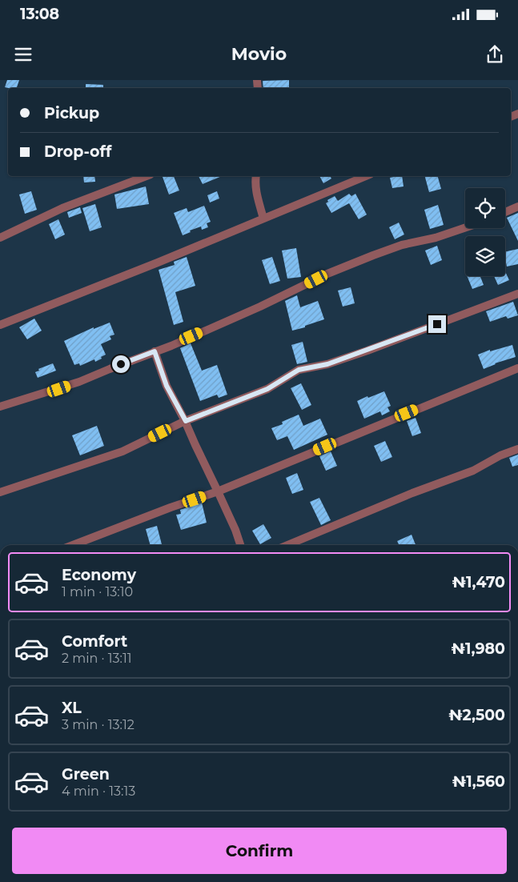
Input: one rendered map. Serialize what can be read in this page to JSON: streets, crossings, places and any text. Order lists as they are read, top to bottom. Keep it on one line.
{"page":{"status":"13:08","header":"Movio","banner":["Pickup","Drop-off"],"list":[{"name":"Economy","note":"1 min · 13:10","value":"₦1,470"},{"name":"Comfort","note":"2 min · 13:11","value":"₦1,980"},{"name":"XL","note":"3 min · 13:12","value":"₦2,500"},{"name":"Green","note":"4 min · 13:13","value":"₦1,560"}],"buttons":"Confirm"}}
